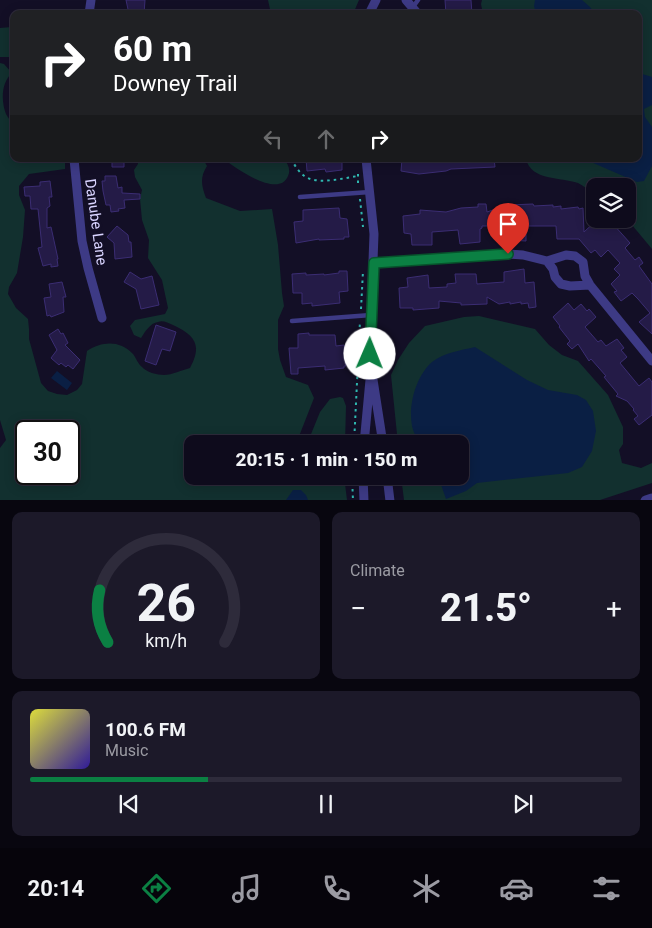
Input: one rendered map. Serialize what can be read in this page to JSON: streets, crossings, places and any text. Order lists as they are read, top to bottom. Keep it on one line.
{"streets":{"street":["Danube Lane"]},"page":{"turn":["60 m","Downey Trail"],"limit":"30","trip":"20:15 · 1 min · 150 m","tile":"Climate","heat":["−","21.5°","+"],"song":["100.6 FM","Music"],"tabs":"20:14","gauge":["26","km/h"]}}
